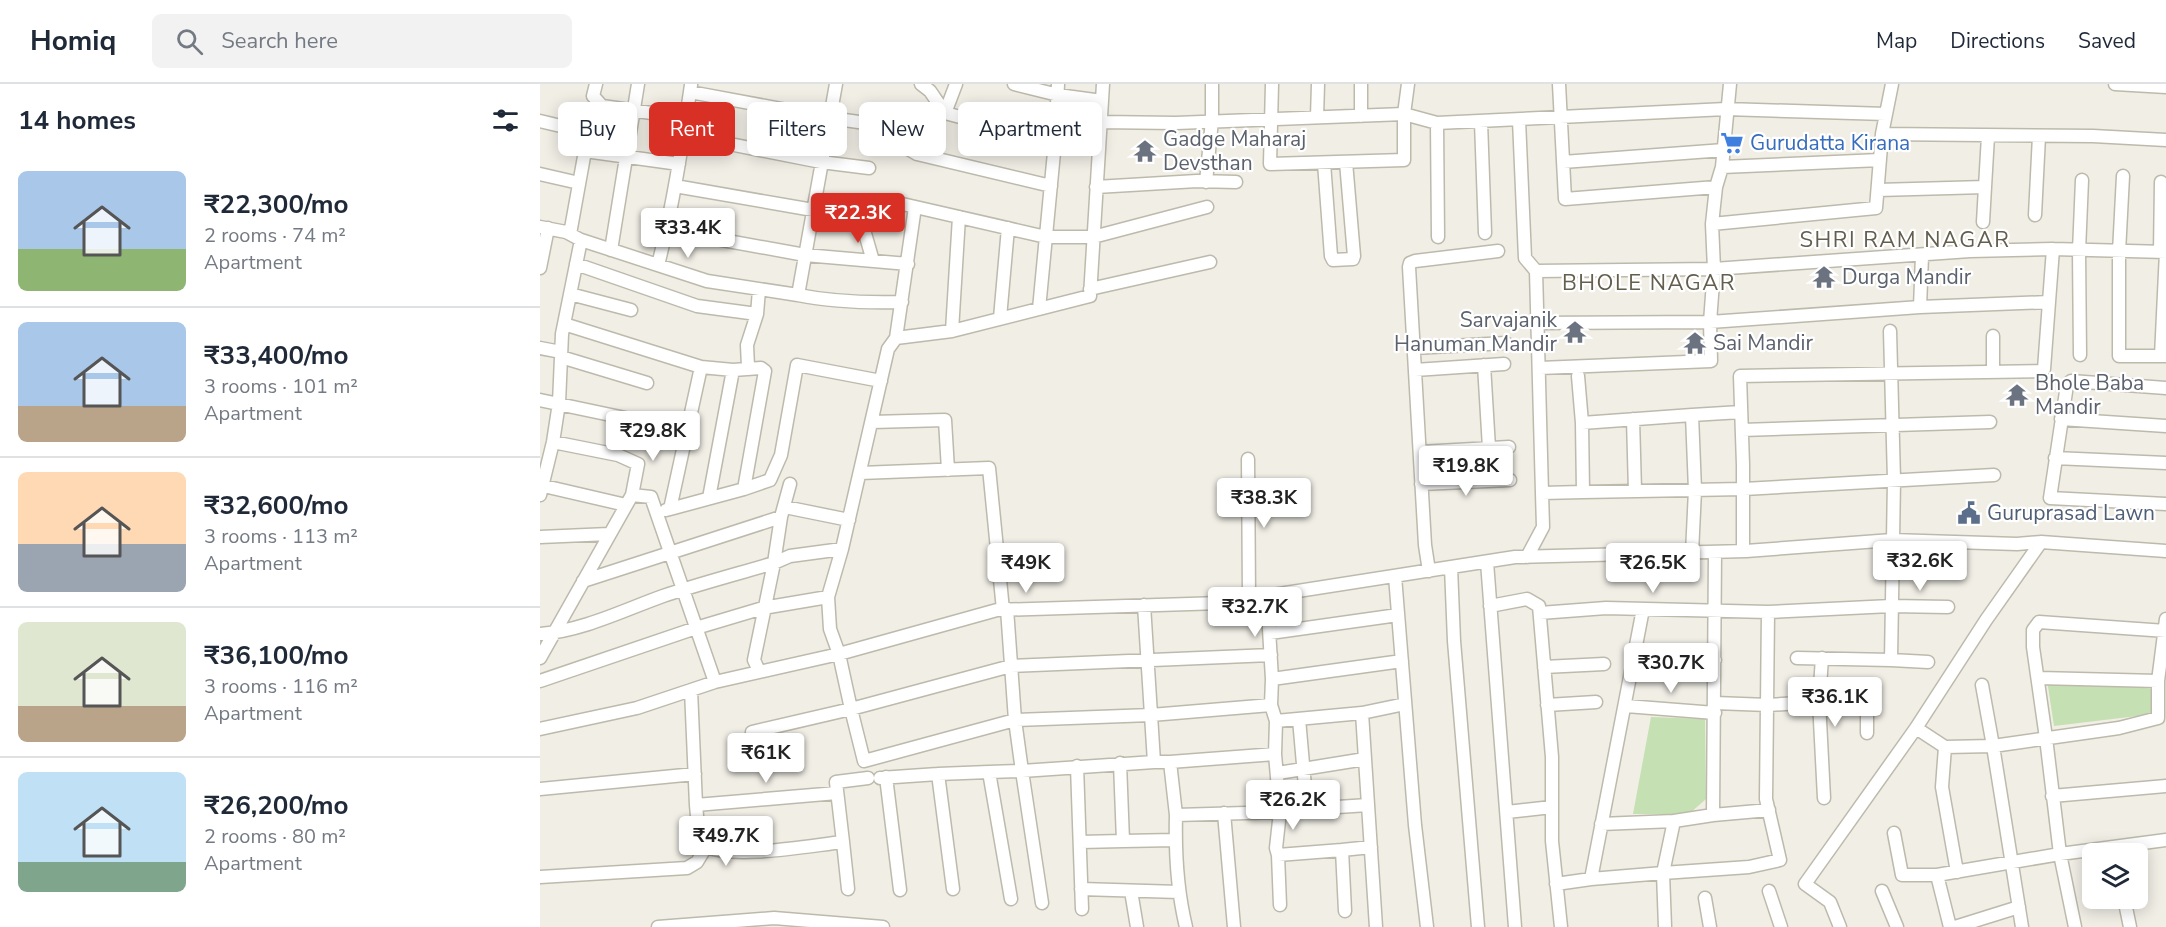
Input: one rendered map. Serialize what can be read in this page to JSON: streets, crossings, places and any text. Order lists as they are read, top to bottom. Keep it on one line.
{"districts":["SHRI RAM NAGAR","BHOLE NAGAR"],"places":{"supermarket":["Gurudatta Kirana"],"temple":["Gadge Maharaj Devsthan","Durga Mandir","Sarvajanik Hanuman Mandir","Sai Mandir","Bhole Baba Mandir"],"public building":["Guruprasad Lawn"]},"page":{"header":"Homiq","search":"Search here","nav":["Map","Directions","Saved"],"heading":"14 homes","chip":["Buy","Rent","Filters","New","Apartment"],"list":[{"name":"₹22,300/mo","note":"2 rooms · 74 m² · Apartment"},{"name":"₹33,400/mo","note":"3 rooms · 101 m² · Apartment"},{"name":"₹32,600/mo","note":"3 rooms · 113 m² · Apartment"},{"name":"₹36,100/mo","note":"3 rooms · 116 m² · Apartment"},{"name":"₹26,200/mo","note":"2 rooms · 80 m² · Apartment"}],"price":["₹22.3K","₹33.4K","₹29.8K","₹19.8K","₹38.3K","₹32.6K","₹49K","₹26.5K","₹32.7K","₹30.7K","₹36.1K","₹61K","₹26.2K","₹49.7K"]}}
